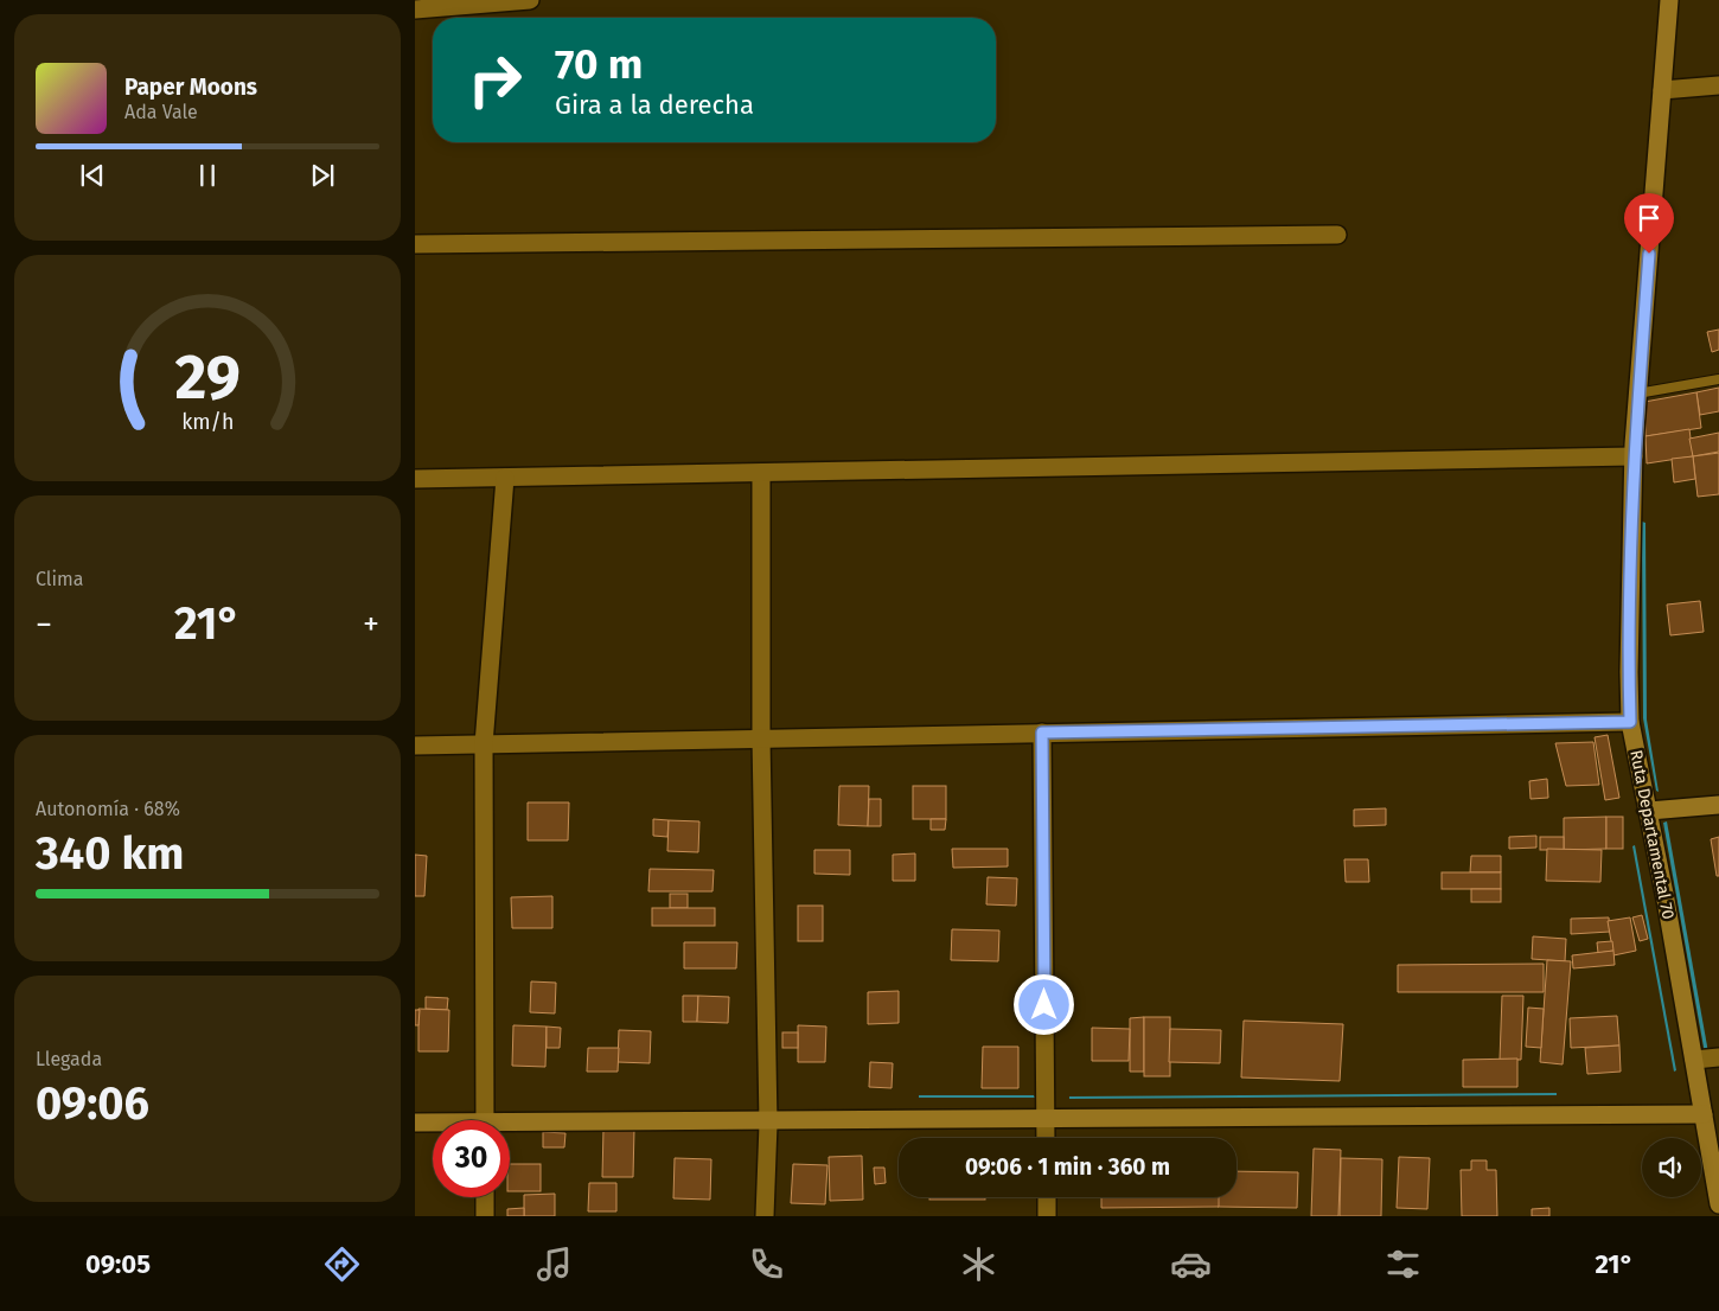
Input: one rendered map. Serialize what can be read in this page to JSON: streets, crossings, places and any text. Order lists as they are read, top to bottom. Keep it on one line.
{"streets":{"street":["Ruta Departamental 70"]},"page":{"turn":["70 m","Gira a la derecha"],"song":["Paper Moons","Ada Vale"],"tile":["Clima",["Autonomía · 68%","340 km"],["Llegada","09:06"]],"heat":["−","21°","+"],"limit":"30","trip":"09:06 · 1 min · 360 m","tabs":["09:05","21°"],"gauge":["29","km/h"]}}
